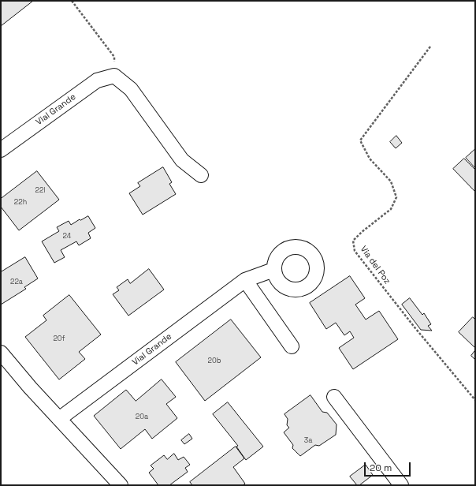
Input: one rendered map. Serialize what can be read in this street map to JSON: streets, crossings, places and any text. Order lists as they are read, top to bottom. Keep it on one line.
{"streets":{"street":["Vial Grande"],"path":["Via del Poz"]},"house_numbers":["22l","22h","24","22a","20f","20b","20a","3a"],"scale_bar":"20 m"}
